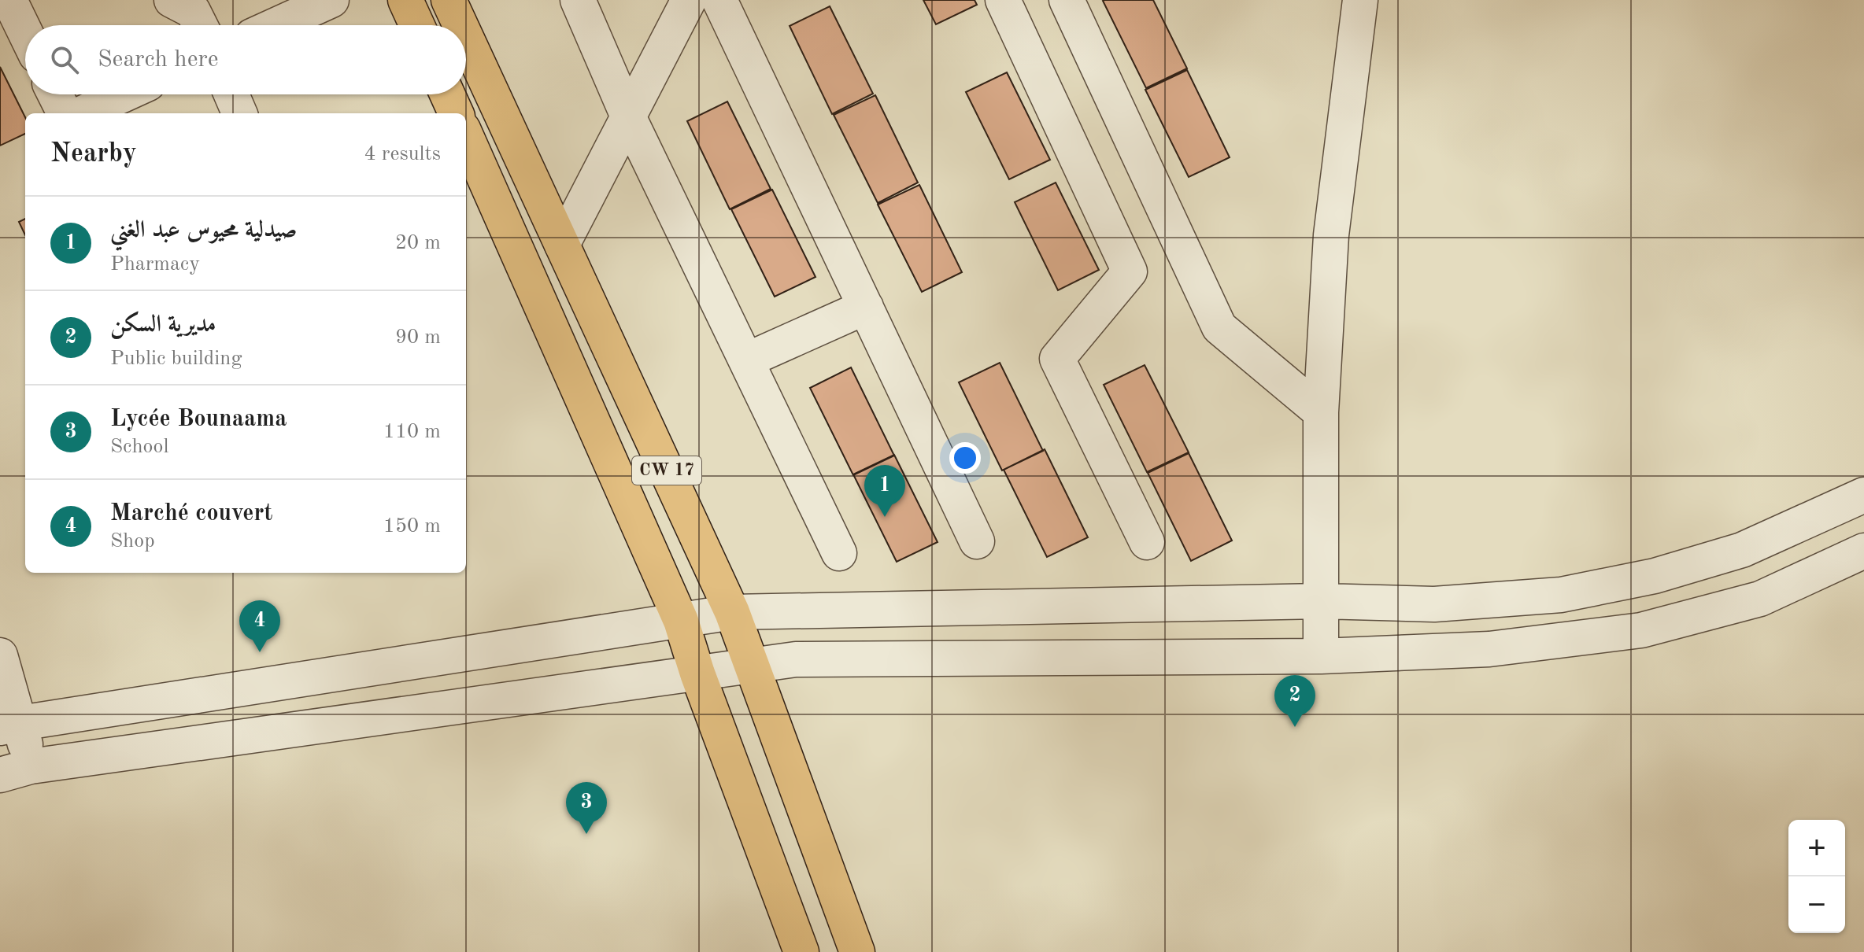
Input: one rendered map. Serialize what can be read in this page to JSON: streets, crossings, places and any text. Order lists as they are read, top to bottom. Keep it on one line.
{"streets":{"main road":["CW 17"]},"page":{"search":"Search here","heading":["Nearby","4 results"],"list":[{"mark":"1","name":"صيدلية محيوس عبد الغني","note":"Pharmacy","value":"20 m"},{"mark":"2","name":"مديرية السكن","note":"Public building","value":"90 m"},{"mark":"3","name":"Lycée Bounaama","note":"School","value":"110 m"},{"mark":"4","name":"Marché couvert","note":"Shop","value":"150 m"}],"pins":["1","4","2","3"],"map_buttons":["+","−"]}}
